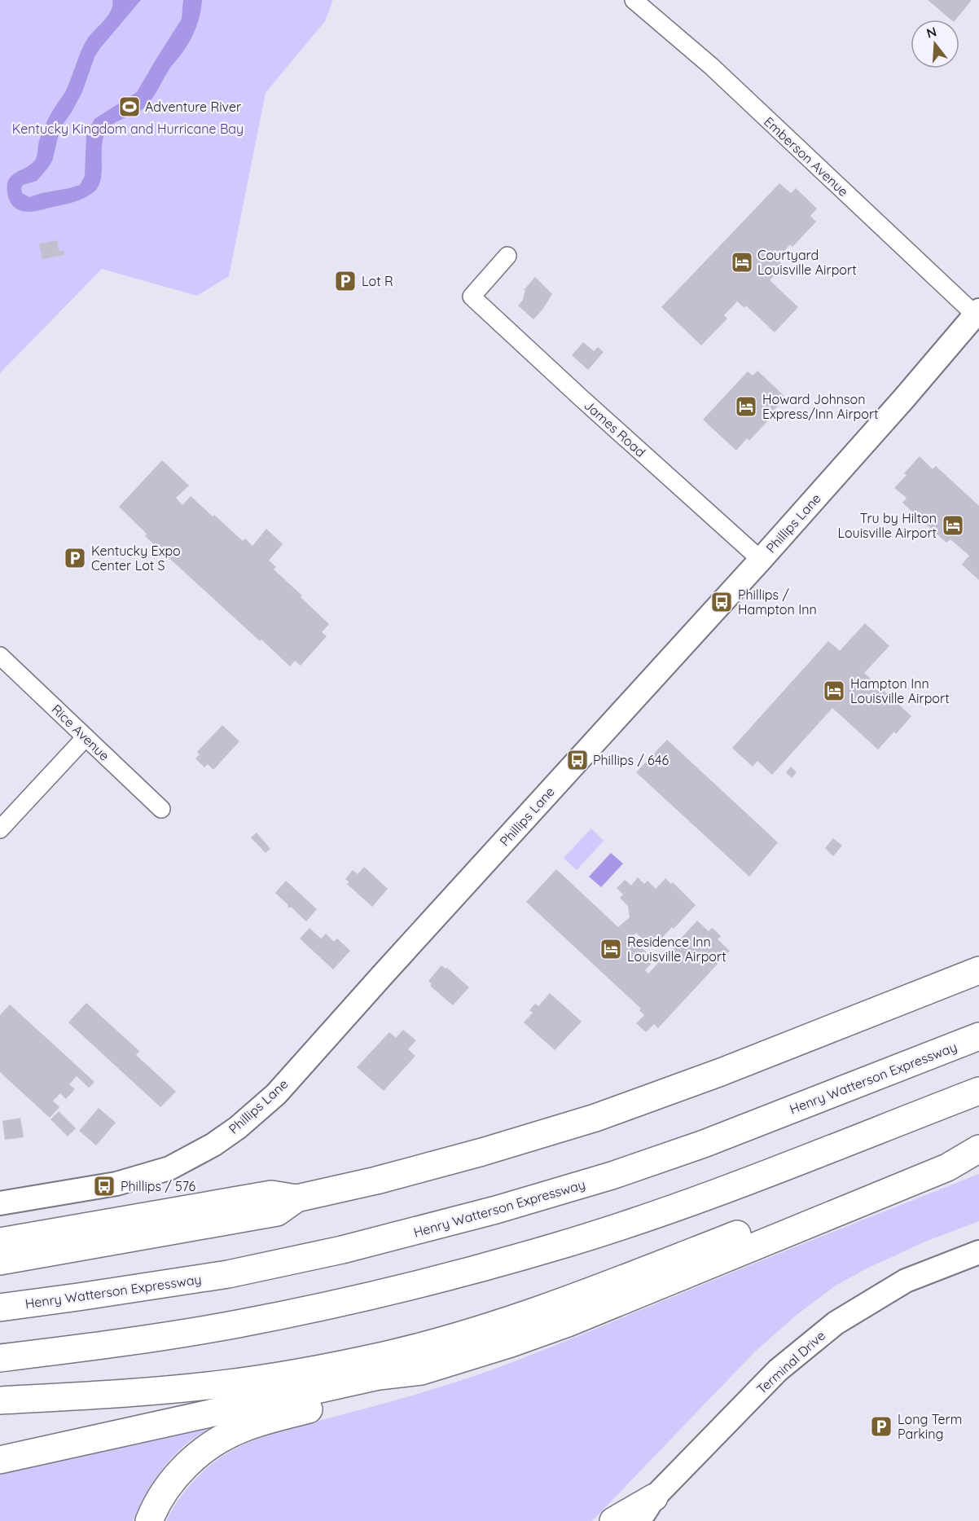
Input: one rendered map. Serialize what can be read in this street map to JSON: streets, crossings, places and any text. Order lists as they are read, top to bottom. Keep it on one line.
{"streets":{"highway":["Henry Watterson Expressway"],"main road":["Phillips Lane","Terminal Drive"],"street":["Emberson Avenue","James Road","Rice Avenue"]},"crossings":[["Emberson Avenue","Phillips Lane"],["James Road","Phillips Lane"]],"parks":["Kentucky Kingdom and Hurricane Bay"],"places":{"sports":["Adventure River"],"hotel":["Courtyard Louisville Airport","Howard Johnson Express/Inn Airport","Tru by Hilton Louisville Airport","Hampton Inn Louisville Airport","Residence Inn Louisville Airport"],"parking":["Lot R","Kentucky Expo Center Lot S","Long Term Parking"],"bus stop":["Phillips / Hampton Inn","Phillips / 646","Phillips / 576"]},"north":"top"}
